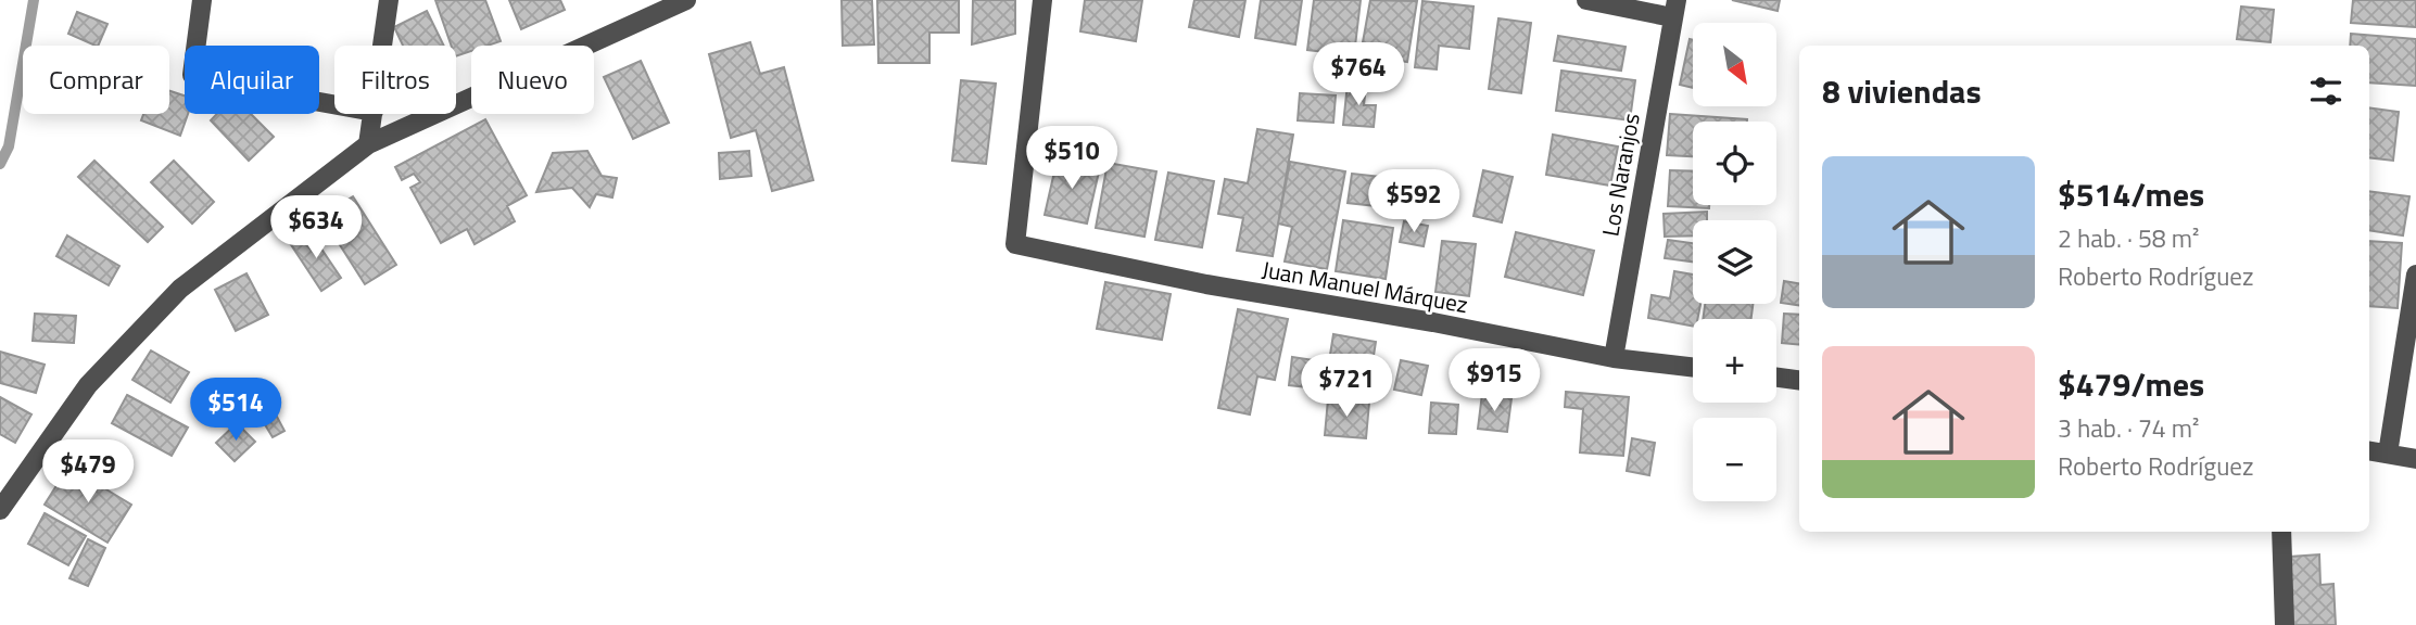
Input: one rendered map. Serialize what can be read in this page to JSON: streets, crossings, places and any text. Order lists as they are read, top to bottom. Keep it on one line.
{"streets":{"street":["Los Naranjos","Juan Manuel Márquez"]},"crossings":[["Los Naranjos","Juan Manuel Márquez"]],"north":"bottom right","page":{"map_buttons":["+","−"],"price":["$764","$510","$592","$634","$915","$721","$514","$479"],"chip":["Comprar","Alquilar","Filtros","Nuevo"],"heading":"8 viviendas","list":[{"name":"$514/mes","note":"2 hab. · 58 m² · Roberto Rodríguez"},{"name":"$479/mes","note":"3 hab. · 74 m² · Roberto Rodríguez"}]}}
